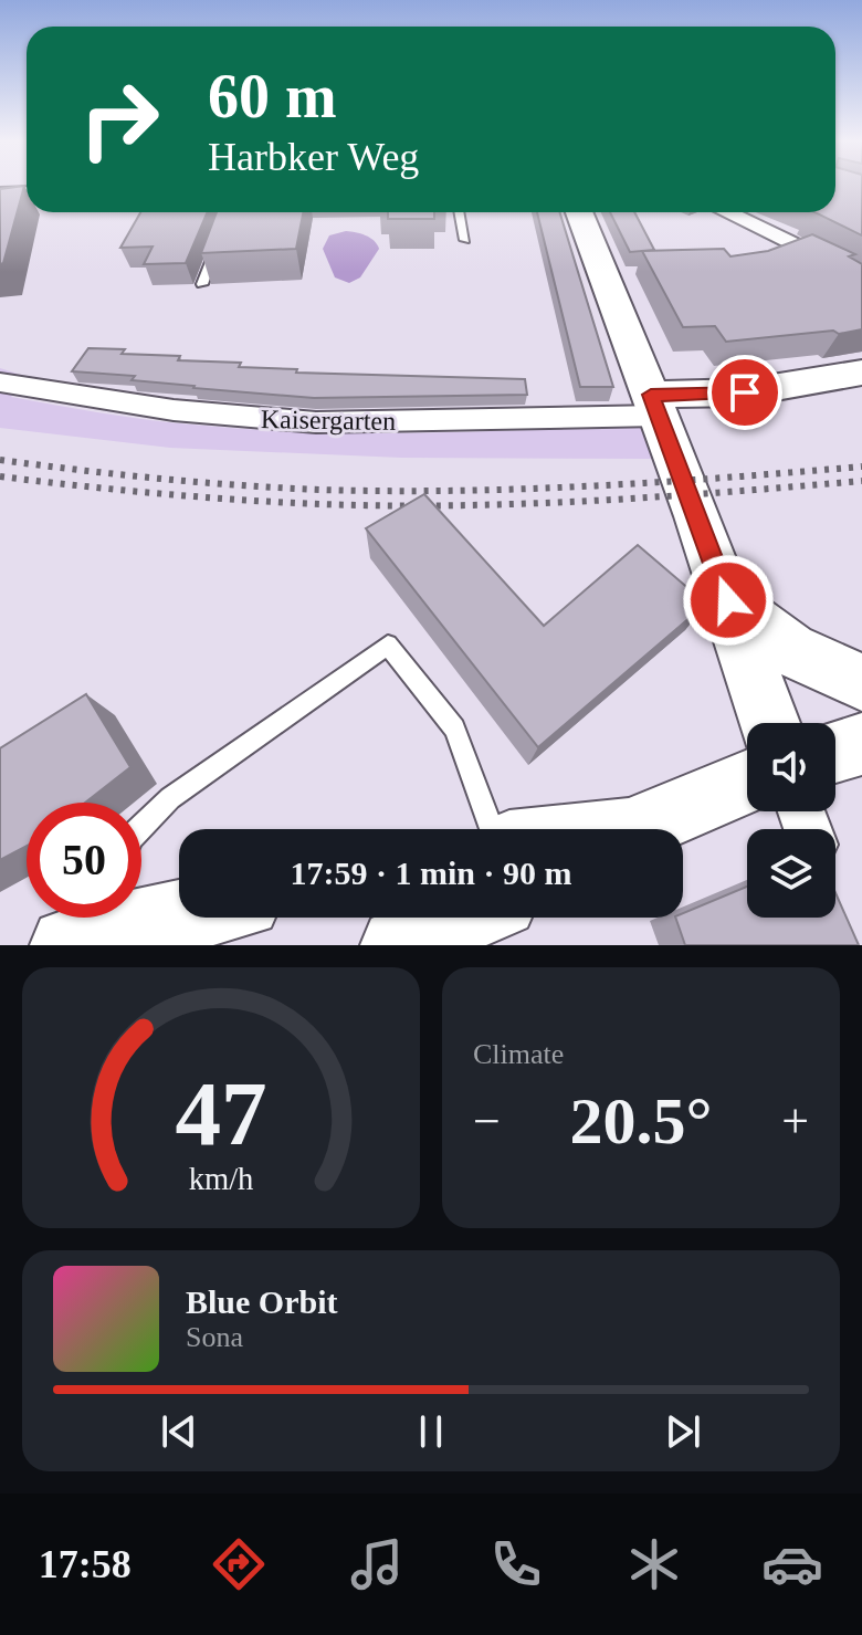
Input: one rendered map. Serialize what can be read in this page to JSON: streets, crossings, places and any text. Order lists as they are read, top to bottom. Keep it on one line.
{"streets":{"street":["Kaisergarten"]},"page":{"turn":["60 m","Harbker Weg"],"limit":"50","trip":"17:59 · 1 min · 90 m","tile":"Climate","heat":["−","20.5°","+"],"song":["Blue Orbit","Sona"],"tabs":"17:58","gauge":["47","km/h"]}}
